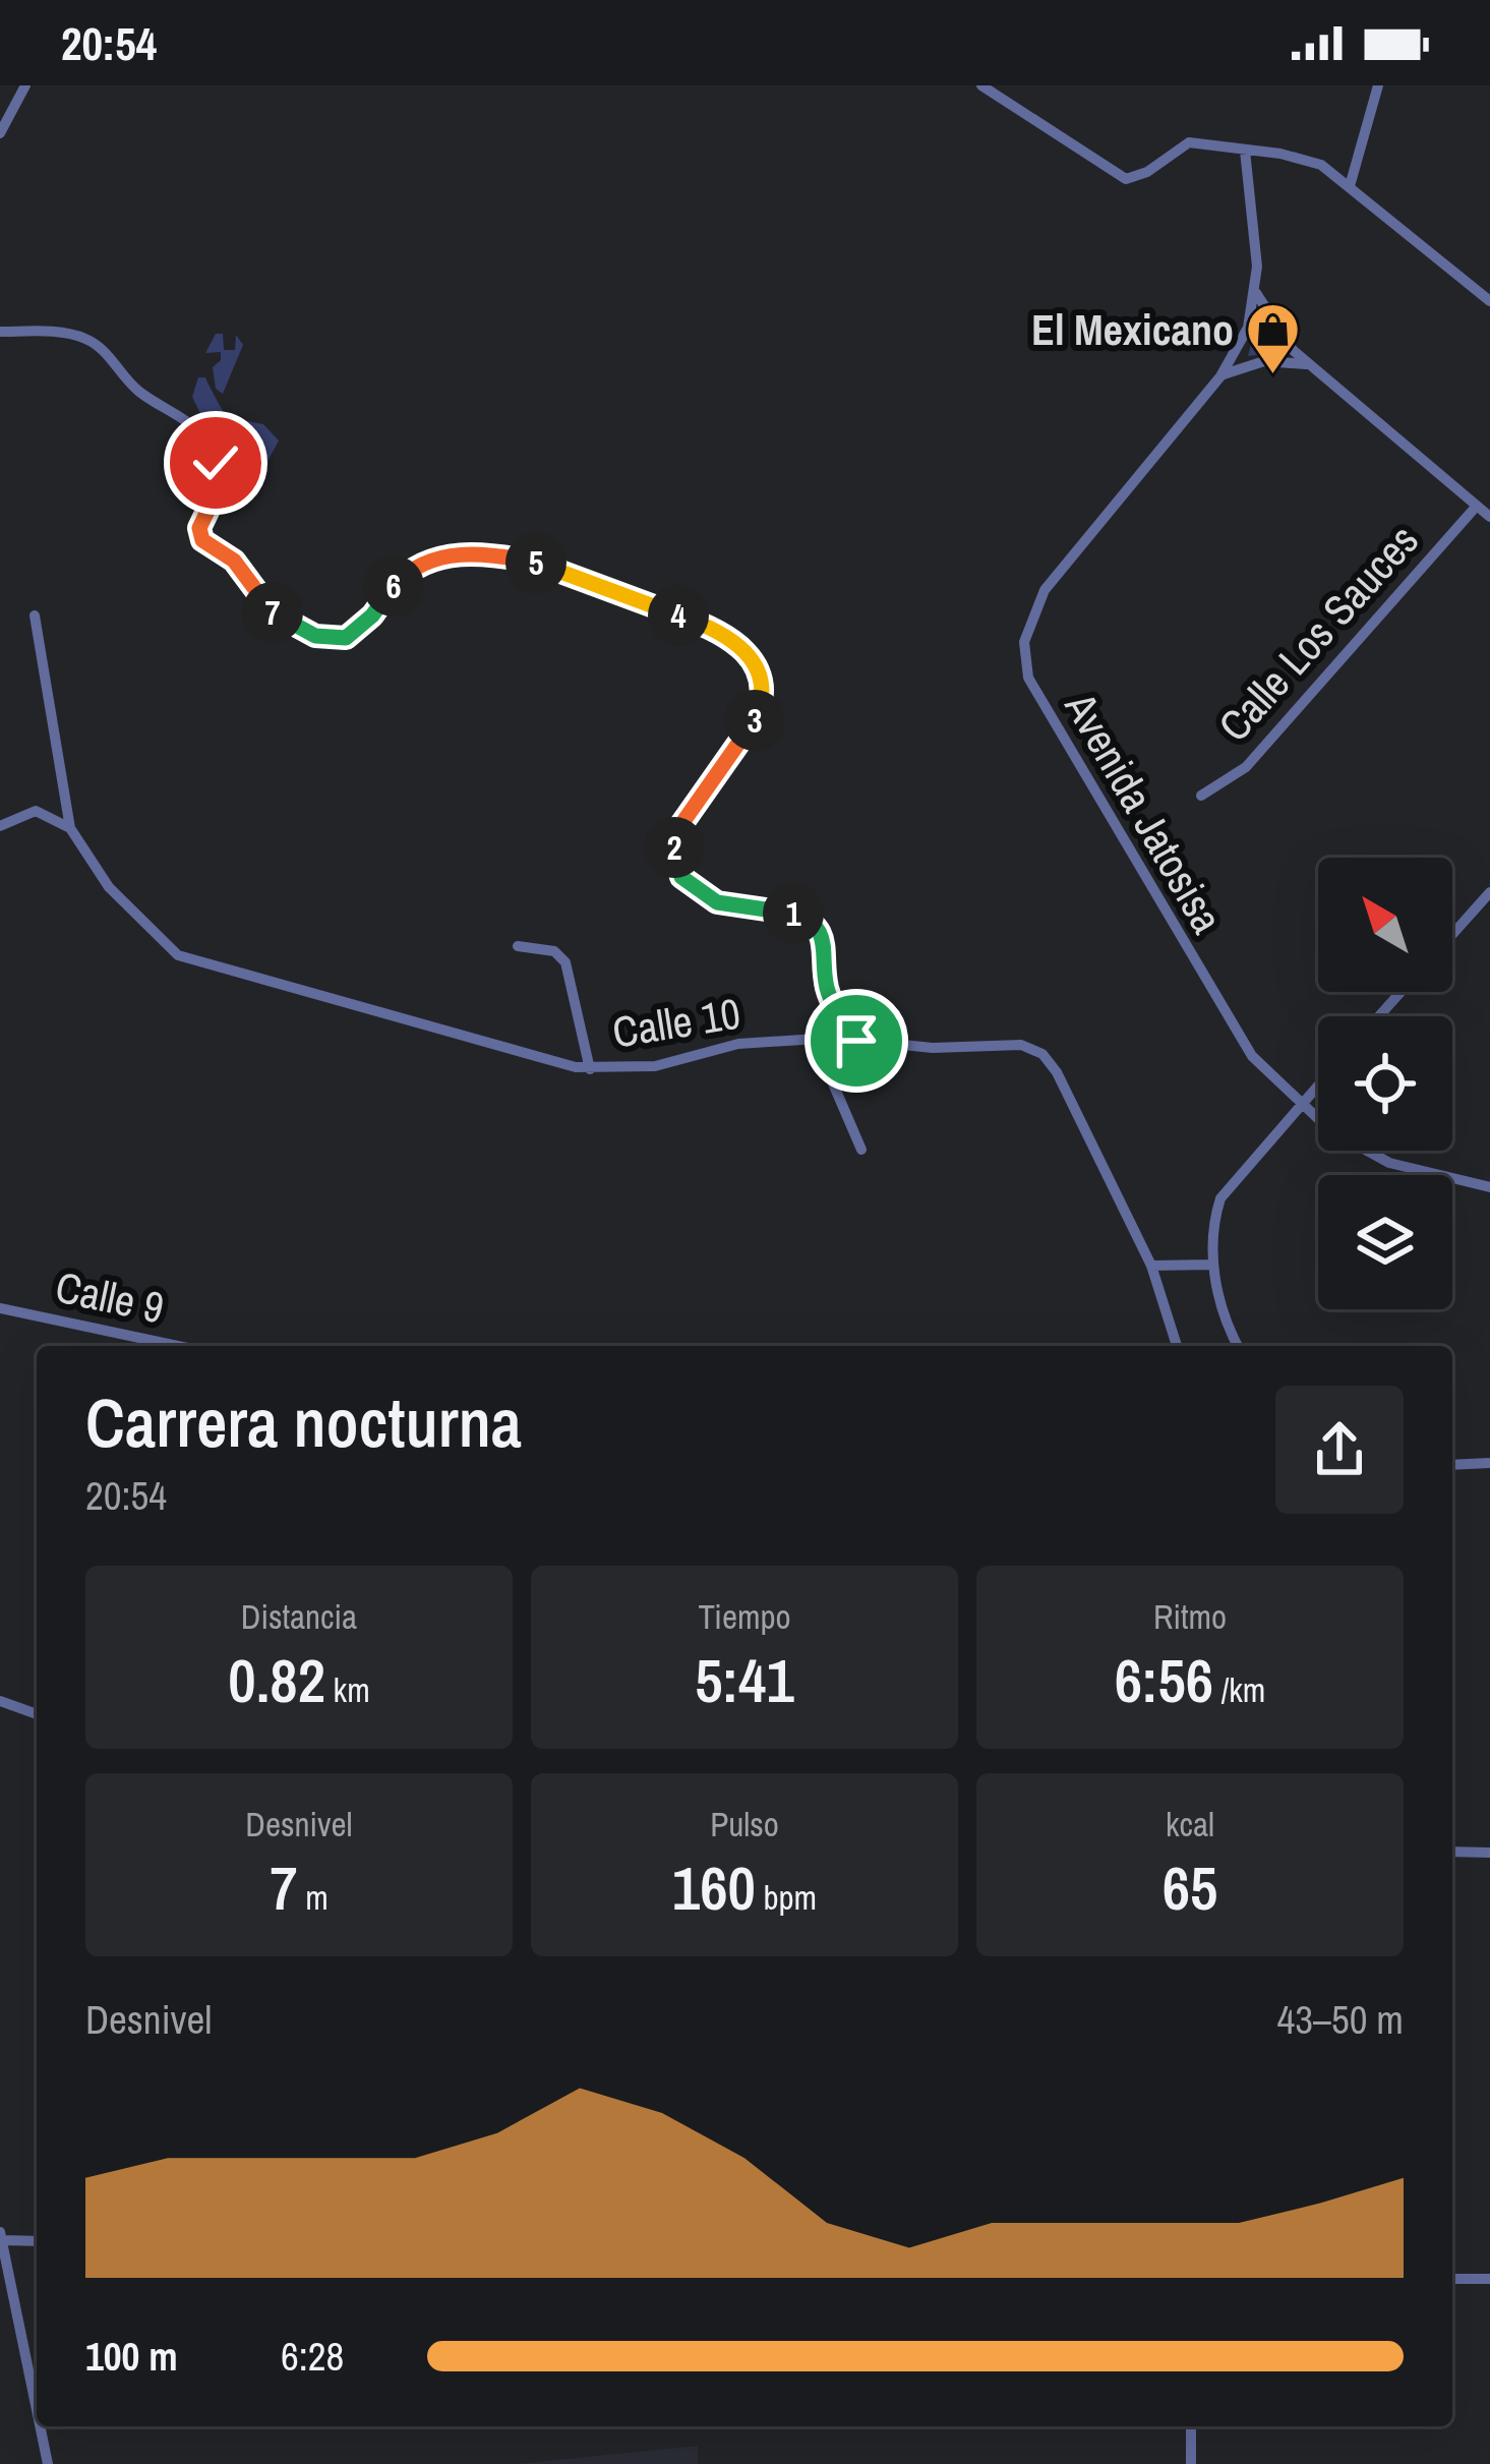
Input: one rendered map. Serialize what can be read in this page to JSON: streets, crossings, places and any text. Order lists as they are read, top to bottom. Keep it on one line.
{"streets":{"street":["Calle Los Sauces","Avenida Jatosisa","Calle 10","Calle 9"]},"places":{"shop":["El Mexicano"]},"north":"top left","page":{"status":"20:54","pins":["5","6","7","4","3","2","1"],"heading":["Carrera nocturna","20:54"],"stats":[["Distancia","0.82 km"],["Tiempo","5:41"],["Ritmo","6:56 /km"],["Desnivel","7 m"],["Pulso","160 bpm"],["kcal","65"]],"chart":["Desnivel","43–50 m"],"list":[{"name":"100 m","note":"6:28"}]}}
